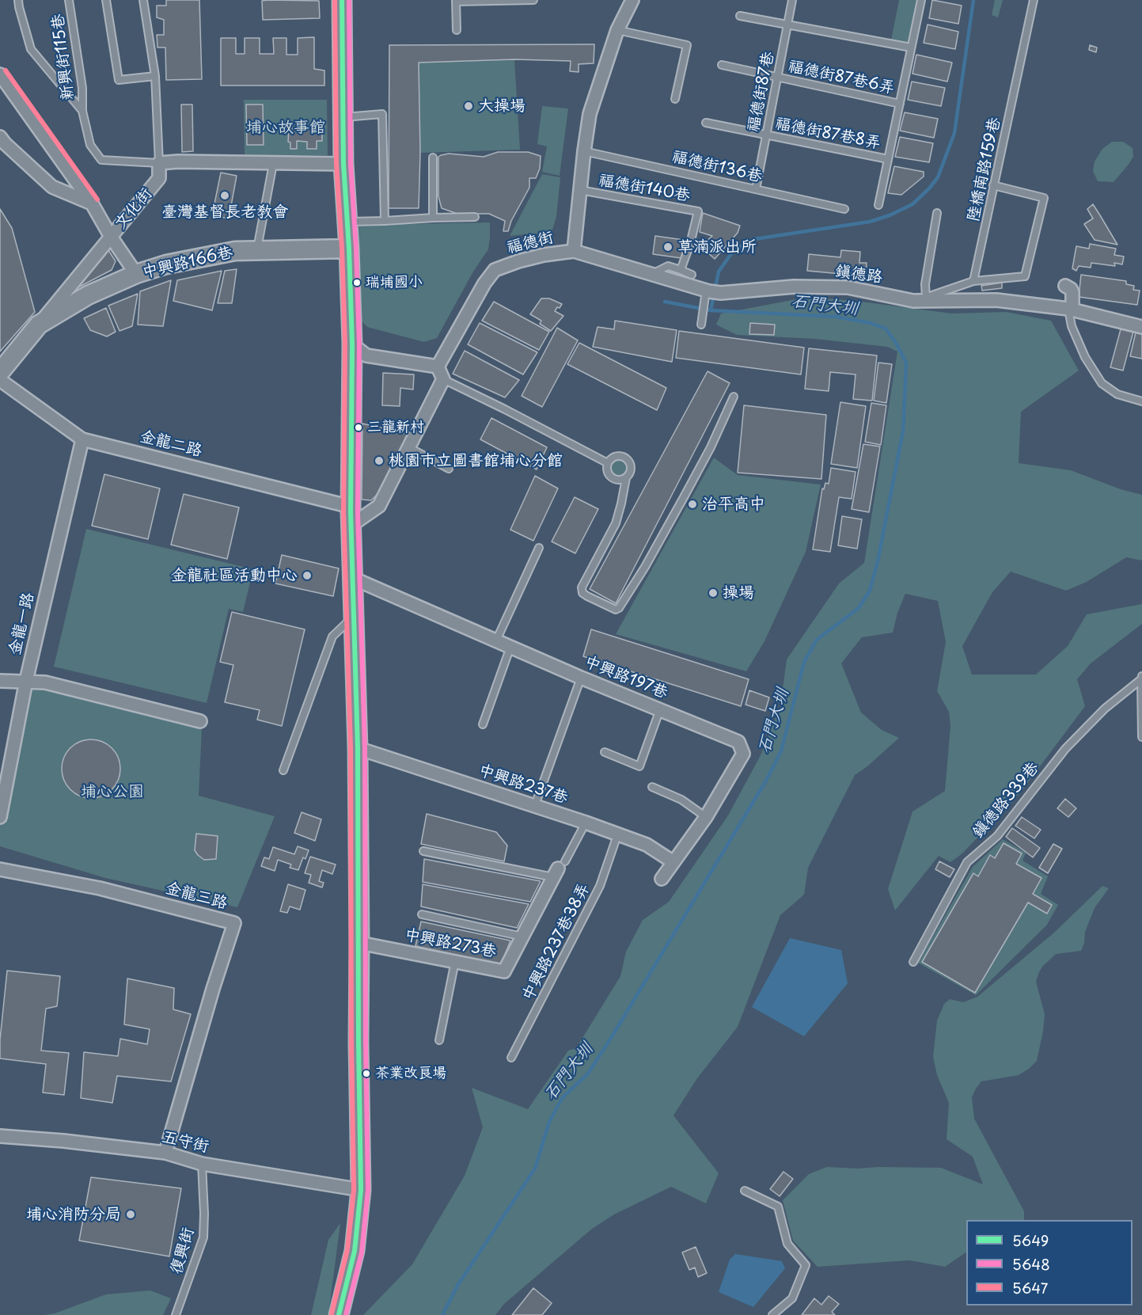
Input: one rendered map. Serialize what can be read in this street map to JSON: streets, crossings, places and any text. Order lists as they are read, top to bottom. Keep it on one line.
{"streets":{"street":["文化街","福德街","中興路166巷","鎮德路","金龍二路","金龍一路","中興路197巷","中興路237巷","金龍三路","中興路273巷","五守街"],"lane":["新興街115巷","福德街87巷6弄","福德街87巷","福德街87巷8弄","福德街136巷","陸橋南路159巷","福德街140巷","鎮德路339巷","中興路237巷38弄","復興街"]},"crossings":[["福德街87巷6弄","福德街87巷"],["福德街87巷","福德街87巷8弄"],["福德街87巷","福德街136巷"],["福德街136巷","福德街"],["福德街140巷","福德街"],["文化街","中興路166巷"],["福德街","鎮德路"],["金龍二路","金龍一路"],["中興路197巷","中興路237巷"],["中興路237巷","中興路237巷38弄"],["金龍三路","五守街"],["五守街","復興街"]],"water":["石門大圳"],"parks":["埔心故事館","埔心公園"],"places":["大操場","臺灣基督長老教會","草湳派出所","瑞埔國小","三龍新村","桃園市立圖書館埔心分館","治平高中","金龍社區活動中心","操場","茶業改良場","埔心消防分局"],"lines":["transit line 5649","transit line 5648","transit line 5647"],"legend":["5649","5648","5647"]}
